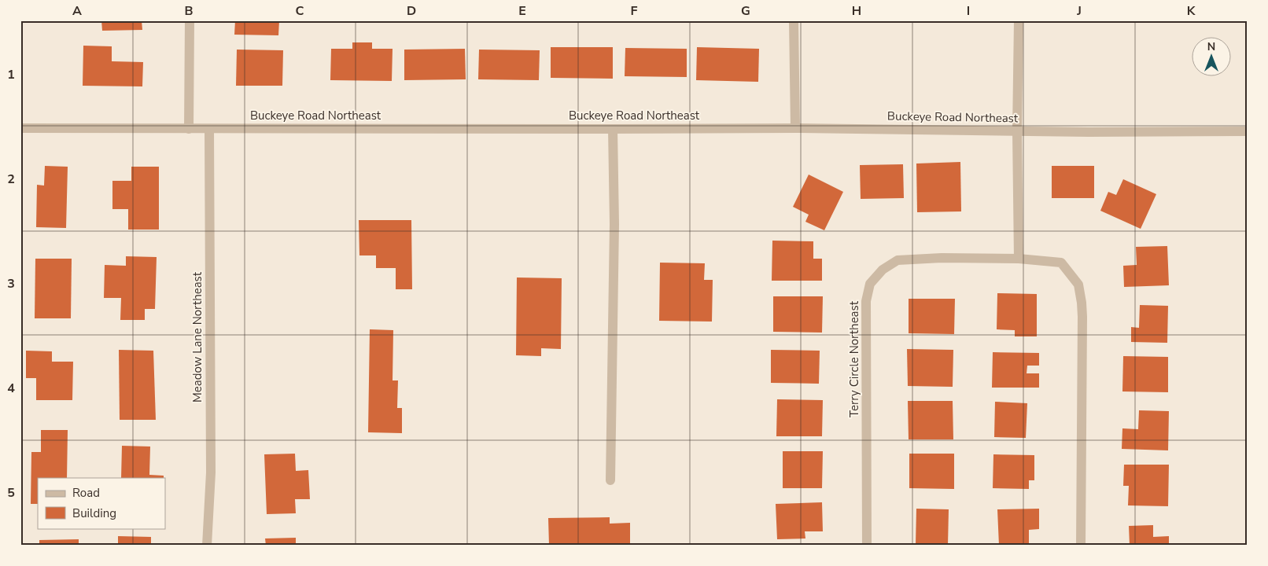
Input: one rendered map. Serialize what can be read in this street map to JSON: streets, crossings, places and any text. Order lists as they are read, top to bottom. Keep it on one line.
{"streets":{"street":["Buckeye Road Northeast","Meadow Lane Northeast","Terry Circle Northeast"]},"crossings":[["Buckeye Road Northeast","Meadow Lane Northeast"]],"legend":["Road","Building"],"north":"top","grid":{"columns":["A","B","C","D","E","F","G","H","I","J","K"],"rows":["1","2","3","4","5"]}}
